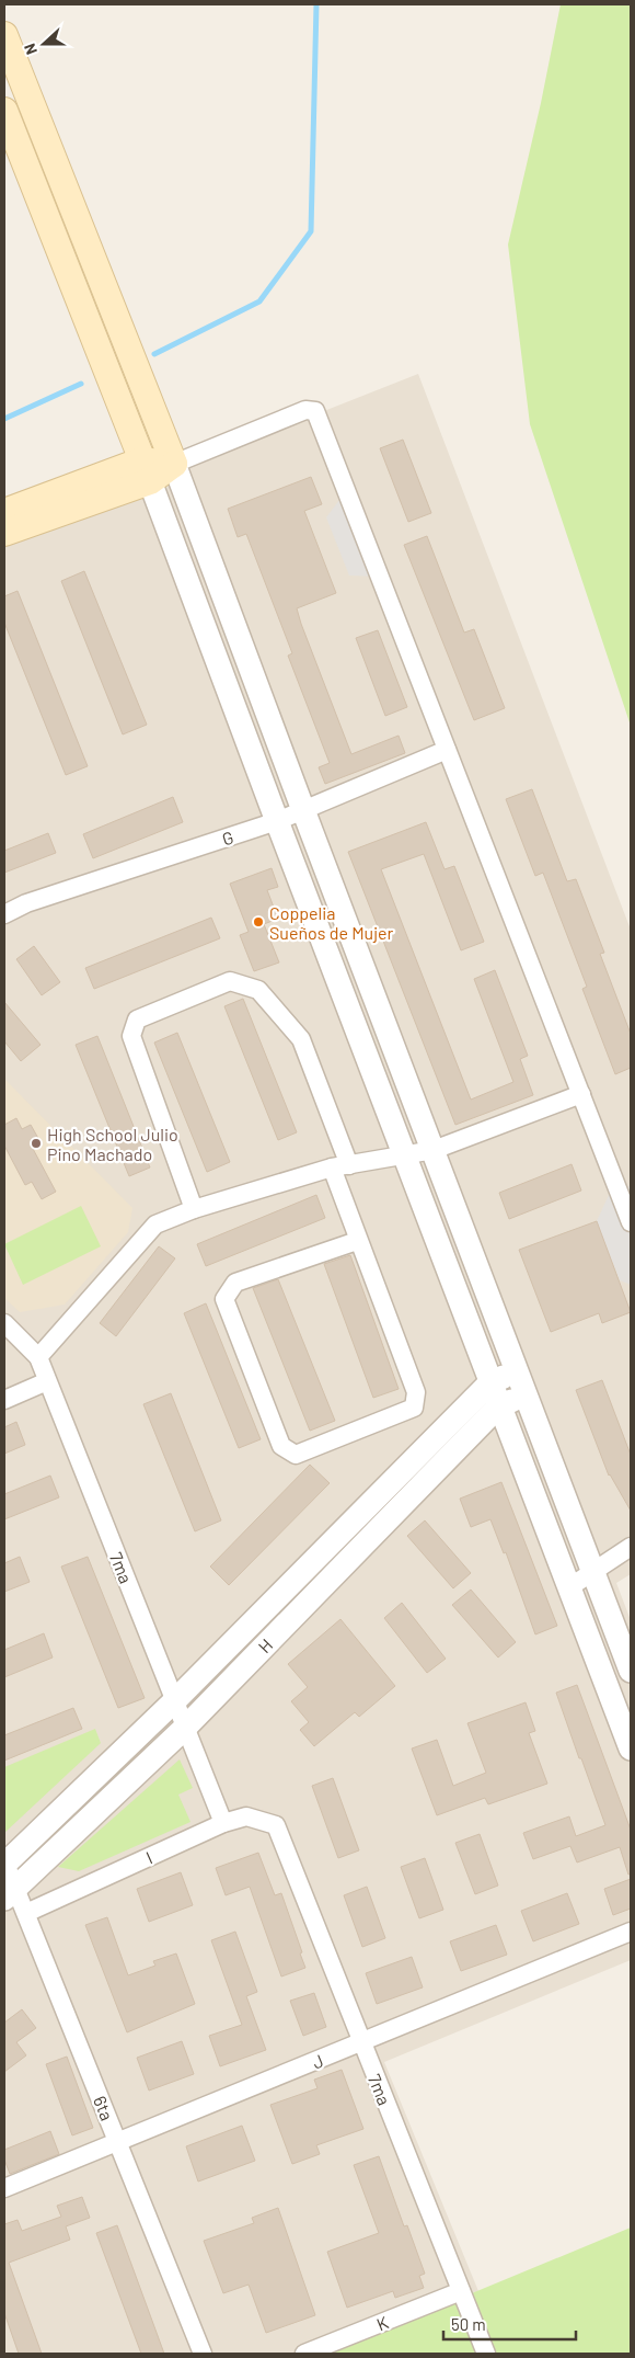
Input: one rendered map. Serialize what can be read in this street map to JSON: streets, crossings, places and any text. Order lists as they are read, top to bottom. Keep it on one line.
{"streets":{"street":["G","7ma","H","I","J","6ta","K"]},"crossings":[["7ma","H"],["7ma","I"],["7ma","J"],["7ma","K"],["H","6ta"],["I","6ta"],["J","6ta"]],"places":["Coppelia Sueños de Mujer","High School Julio Pino Machado"],"scale_bar":"50 m","north":"left"}
